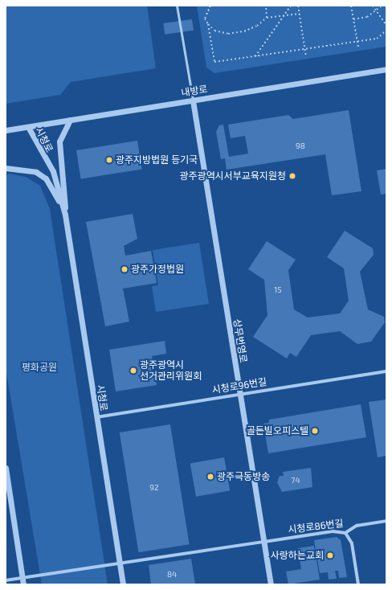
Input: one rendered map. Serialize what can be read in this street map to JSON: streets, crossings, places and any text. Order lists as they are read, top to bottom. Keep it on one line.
{"streets":{"street":["내방로","시청로","상무번영로","시청로96번길","시청로86번길"]},"crossings":[["내방로","시청로"],["내방로","상무번영로"],["시청로","시청로96번길"],["상무번영로","시청로96번길"],["상무번영로","시청로86번길"]],"parks":["평화공원"],"places":["광주지방법원 등기국","광주광역시서부교육지원청","광주가정법원","광주광역시 선거관리위원회","골든빌오피스텔","광주극동방송","사랑하는교회"],"house_numbers":["98","15","74","92","84"]}
